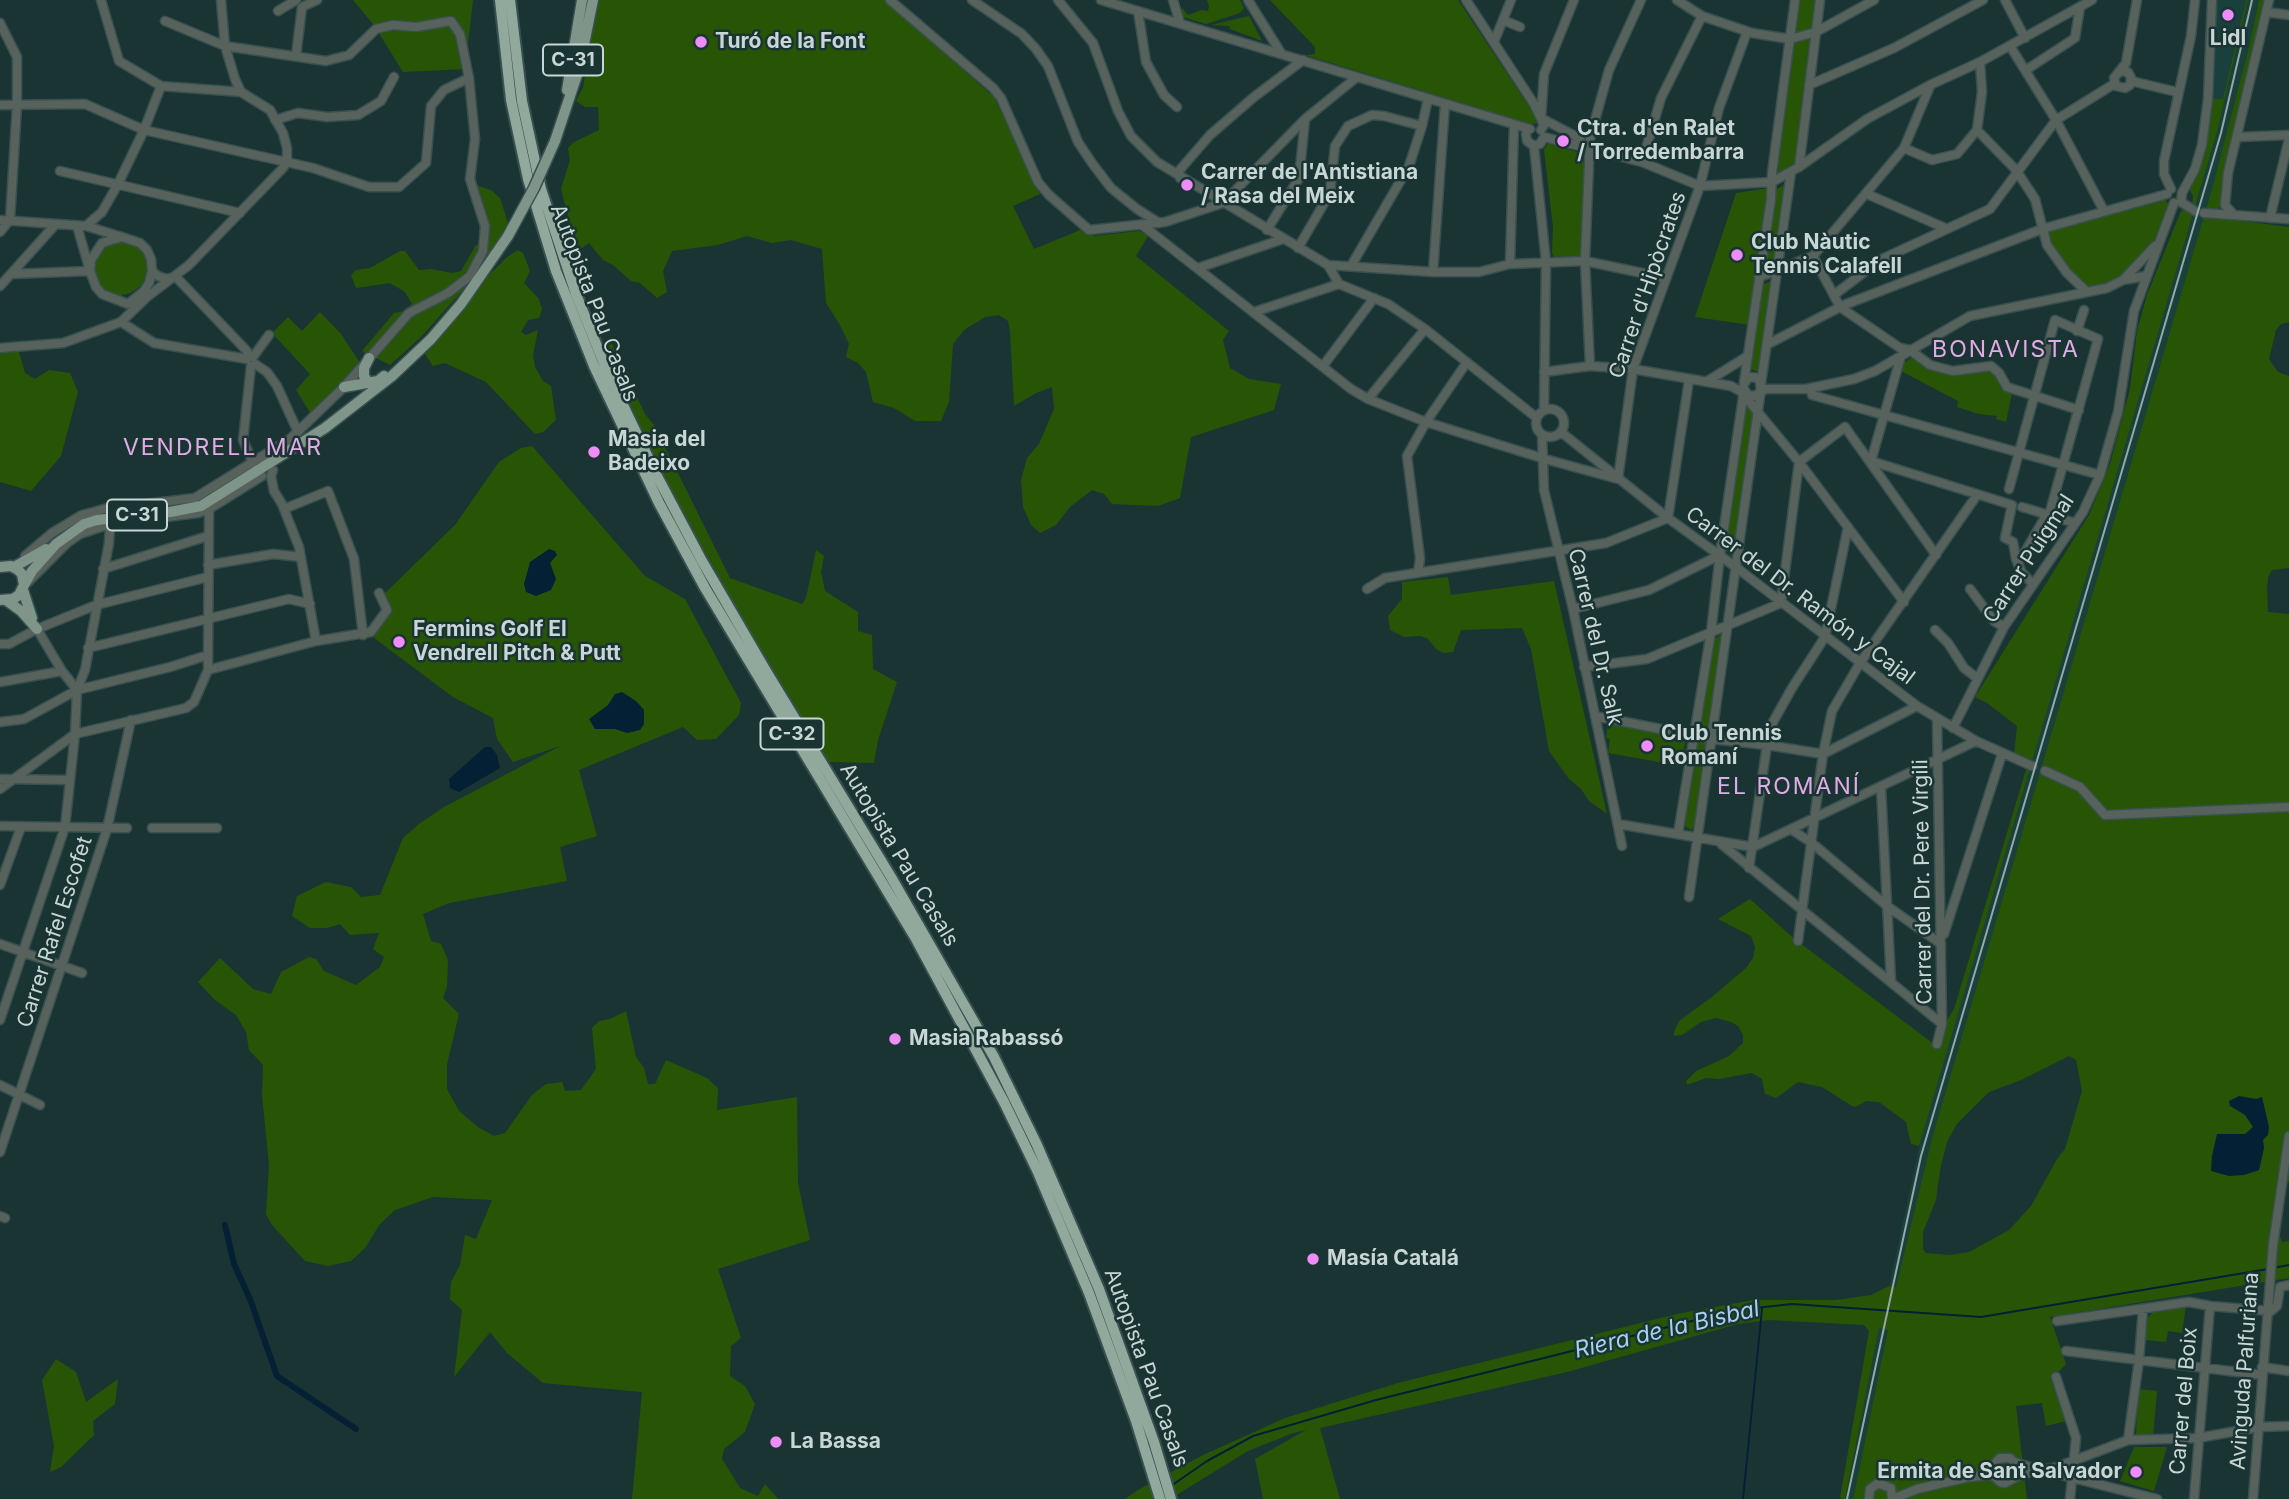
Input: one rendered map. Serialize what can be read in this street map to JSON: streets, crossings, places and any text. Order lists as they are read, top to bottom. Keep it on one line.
{"streets":{"highway":["Autopista Pau Casals","C-32"],"main road":["C-31"],"street":["Carrer d'Hipòcrates","Carrer Puigmal","Carrer del Dr. Ramón y Cajal","Carrer del Dr. Salk","Carrer del Dr. Pere Virgili","Carrer Rafel Escofet","Avinguda Palfuriana","Carrer del Boix"]},"crossings":[["Carrer d'Hipòcrates","Carrer del Dr. Ramón y Cajal"],["Carrer Puigmal","Carrer del Dr. Ramón y Cajal"],["Carrer del Dr. Ramón y Cajal","Carrer del Dr. Salk"],["Carrer del Dr. Ramón y Cajal","Carrer del Dr. Pere Virgili"]],"districts":["BONAVISTA","VENDRELL MAR","EL ROMANÍ"],"water":["Riera de la Bisbal"],"places":["Lidl","Turó de la Font","Ctra. d'en Ralet / Torredembarra","Carrer de l'Antistiana / Rasa del Meix","Club Nàutic Tennis Calafell","Masia del Badeixo","Fermins Golf El Vendrell Pitch & Putt","Club Tennis Romaní","Masia Rabassó","Masía Catalá","La Bassa","Ermita de Sant Salvador"]}
